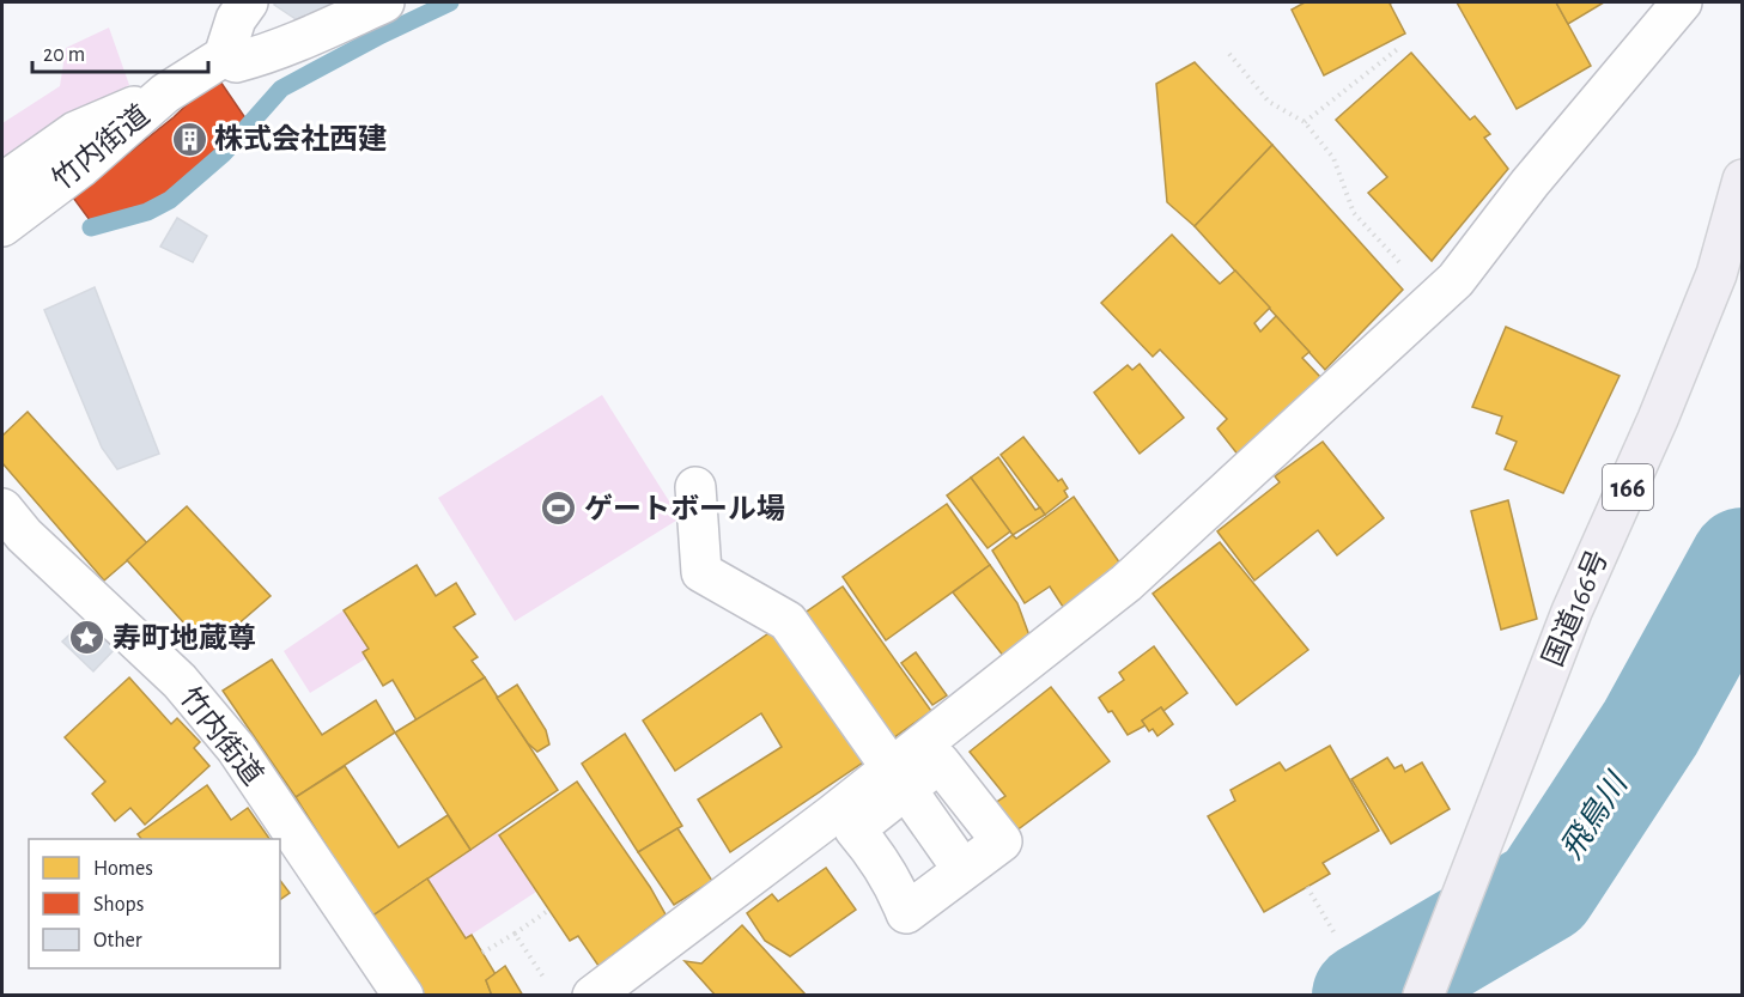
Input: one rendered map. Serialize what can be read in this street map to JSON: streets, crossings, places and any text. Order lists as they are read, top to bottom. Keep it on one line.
{"streets":{"highway":["166","国道166号"],"street":["竹内街道"]},"water":["飛鳥川"],"places":{"building":["株式会社西建"],"sports":["ゲートボール場"],"place":["寿町地蔵尊"]},"legend":["Homes","Shops","Other"],"scale_bar":"20 m"}
